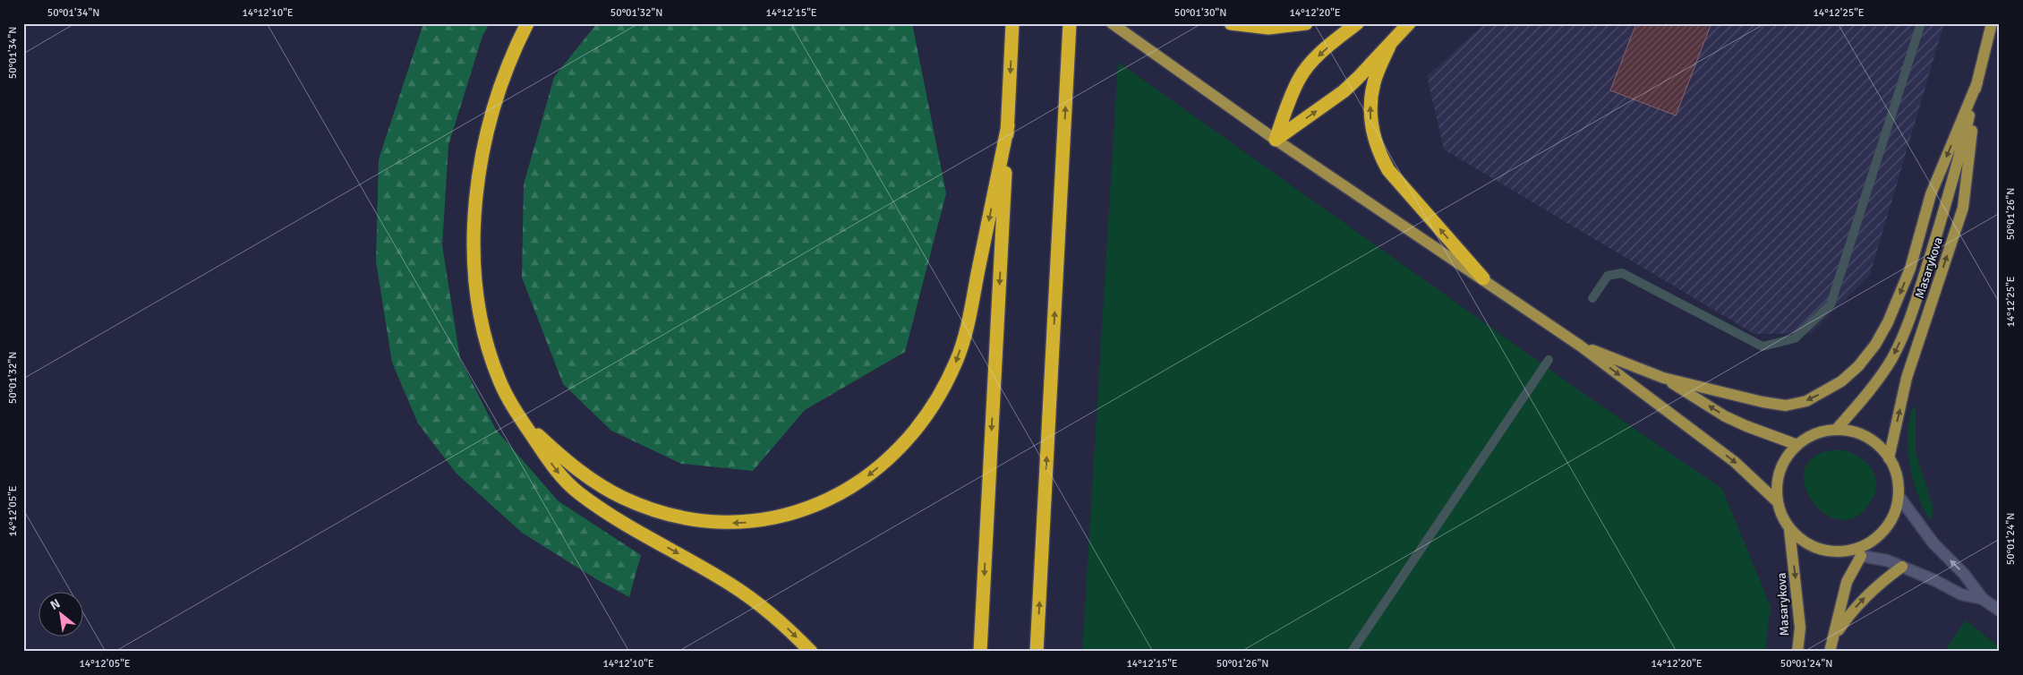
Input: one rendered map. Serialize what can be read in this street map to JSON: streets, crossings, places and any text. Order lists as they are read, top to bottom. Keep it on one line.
{"streets":{"main road":["Masarykova"]},"north":"top left","coordinates":["50°01'34\"N","14°12'10\"E","50°01'32\"N","14°12'15\"E","50°01'30\"N","14°12'20\"E","14°12'25\"E","50°01'26\"N","14°12'05\"E","50°01'24\"N"]}
